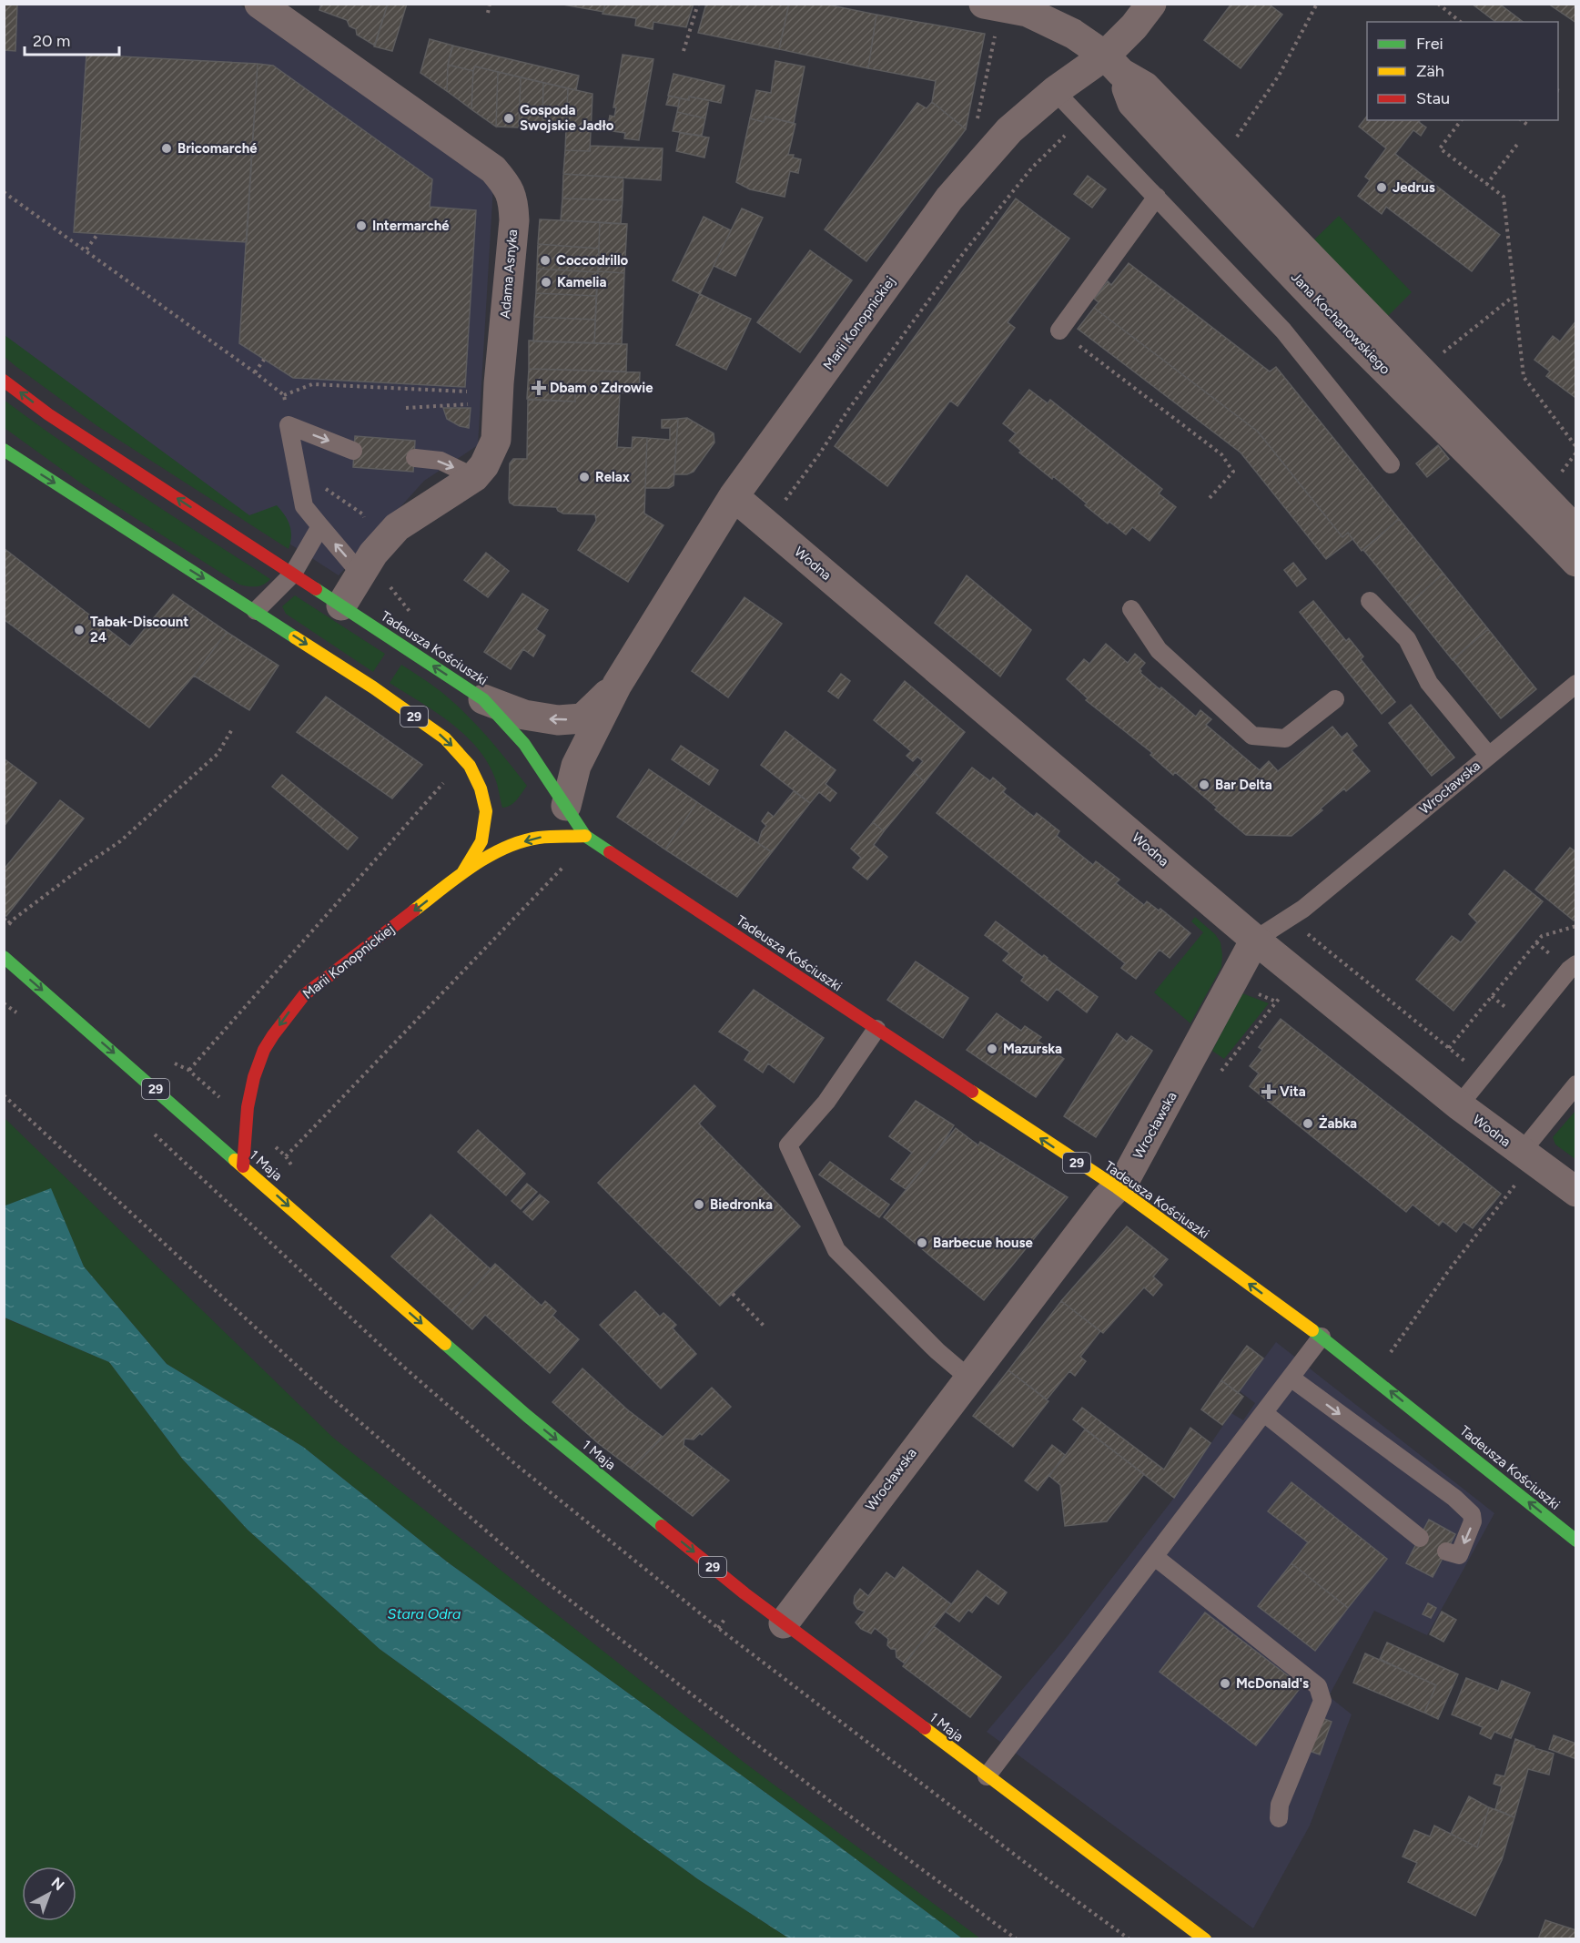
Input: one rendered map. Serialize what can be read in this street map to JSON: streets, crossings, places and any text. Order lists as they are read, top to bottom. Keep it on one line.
{"streets":{"main road":["Marii Konopnickiej","Tadeusza Kościuszki","29","1 Maja"],"street":["Adama Asnyka","Jana Kochanowskiego","Wodna","Wrocławska"]},"crossings":[["Adama Asnyka","Tadeusza Kościuszki"],["Marii Konopnickiej","Jana Kochanowskiego"],["Marii Konopnickiej","Wodna"],["Marii Konopnickiej","Tadeusza Kościuszki"],["Marii Konopnickiej","29"],["Marii Konopnickiej","1 Maja"],["Wodna","Wrocławska"],["Tadeusza Kościuszki","Wrocławska"],["Wrocławska","1 Maja"]],"one_way":["Marii Konopnickiej","Tadeusza Kościuszki","1 Maja"],"water":["Stara Odra"],"places":{"other":["Gospoda Swojskie Jadło","Bricomarché","Jedrus","Intermarché","Coccodrillo","Kamelia","Relax","Tabak-Discount 24","Bar Delta","Mazurska","Żabka","Biedronka","Barbecue house","McDonald's"],"health":["Dbam o Zdrowie","Vita"]},"legend":["Frei","Zäh","Stau"],"scale_bar":"20 m","north":"top right"}
